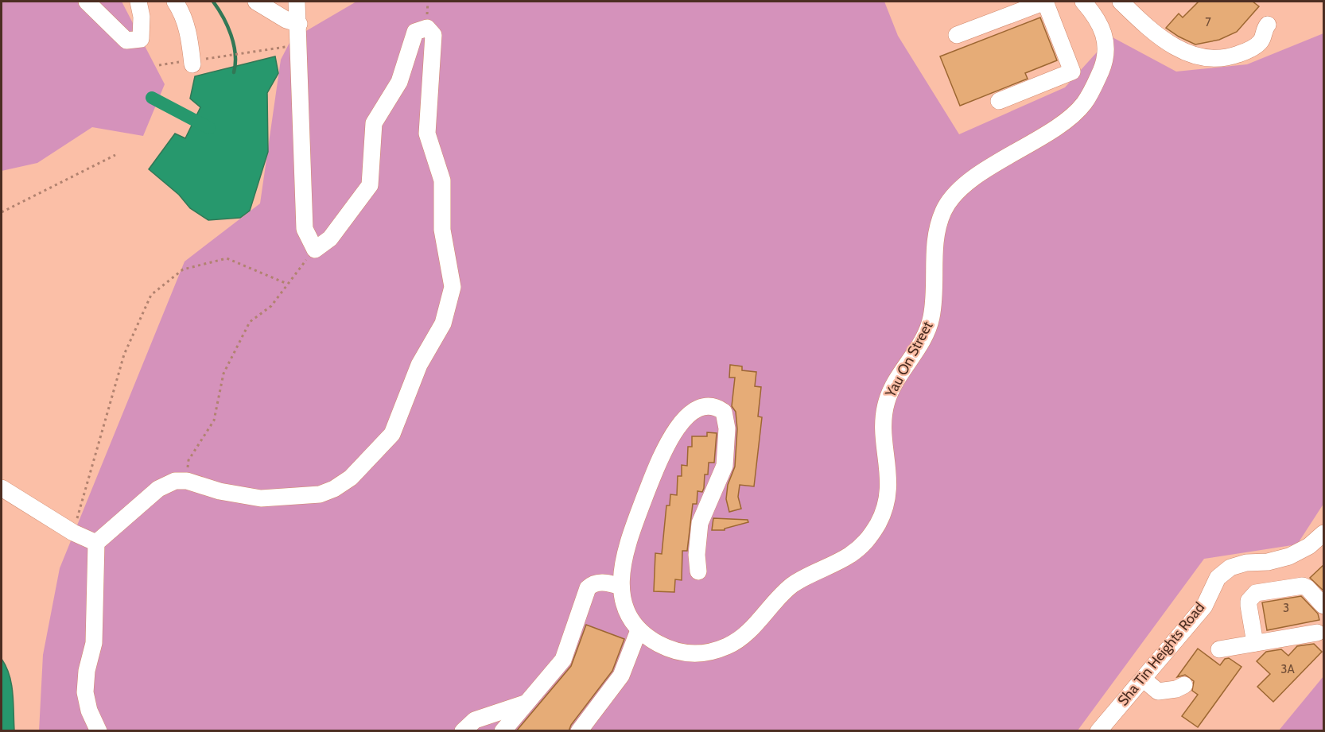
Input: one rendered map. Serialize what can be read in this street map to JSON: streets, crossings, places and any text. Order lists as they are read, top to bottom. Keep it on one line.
{"streets":{"street":["Yau On Street","Sha Tin Heights Road"]},"house_numbers":["7","3","3A"]}
